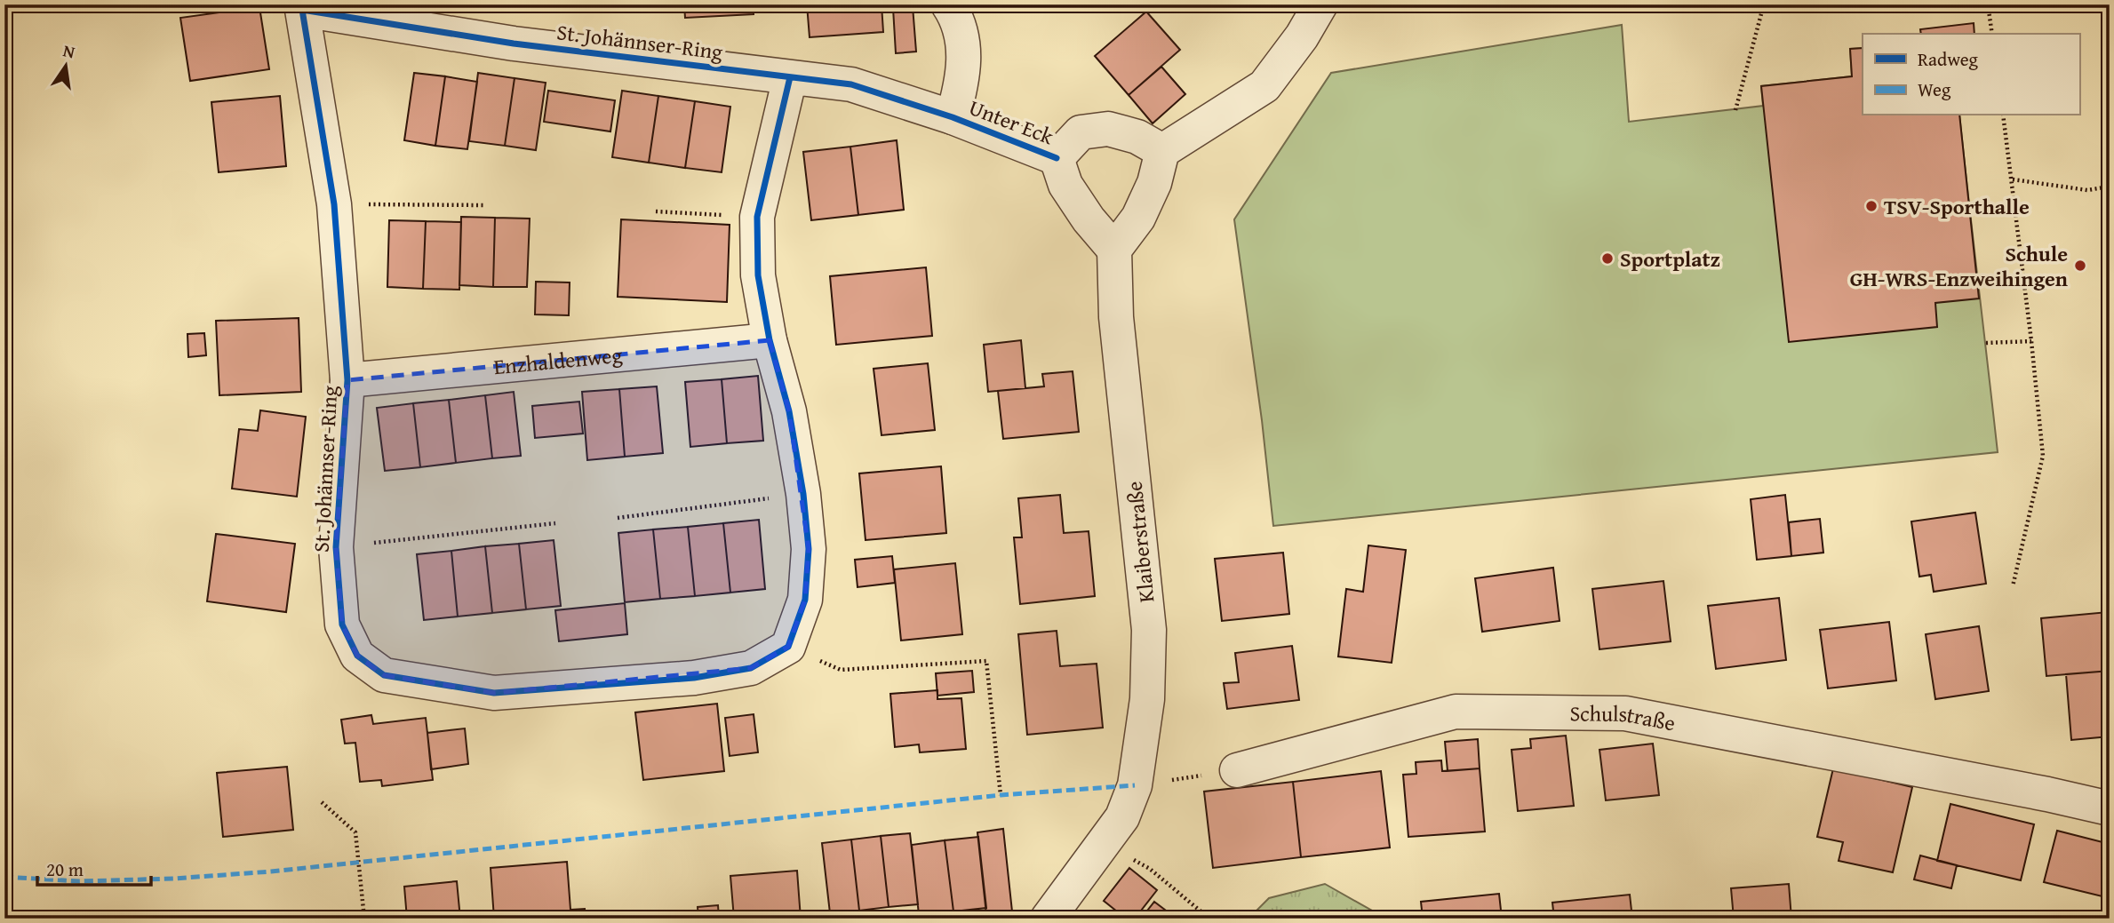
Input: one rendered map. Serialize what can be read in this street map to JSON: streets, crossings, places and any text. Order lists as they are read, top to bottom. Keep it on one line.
{"streets":{"street":["St. Johännser-Ring","Unter Eck","Enzhaldenweg","Klaiberstraße","Schulstraße"]},"crossings":[["St. Johännser-Ring","Unter Eck"],["St. Johännser-Ring","Enzhaldenweg"],["Unter Eck","Klaiberstraße"]],"places":["TSV-Sporthalle","Sportplatz","Schule GH-WRS-Enzweihingen"],"legend":["Radweg","Weg"],"scale_bar":"20 m","north":"top"}
